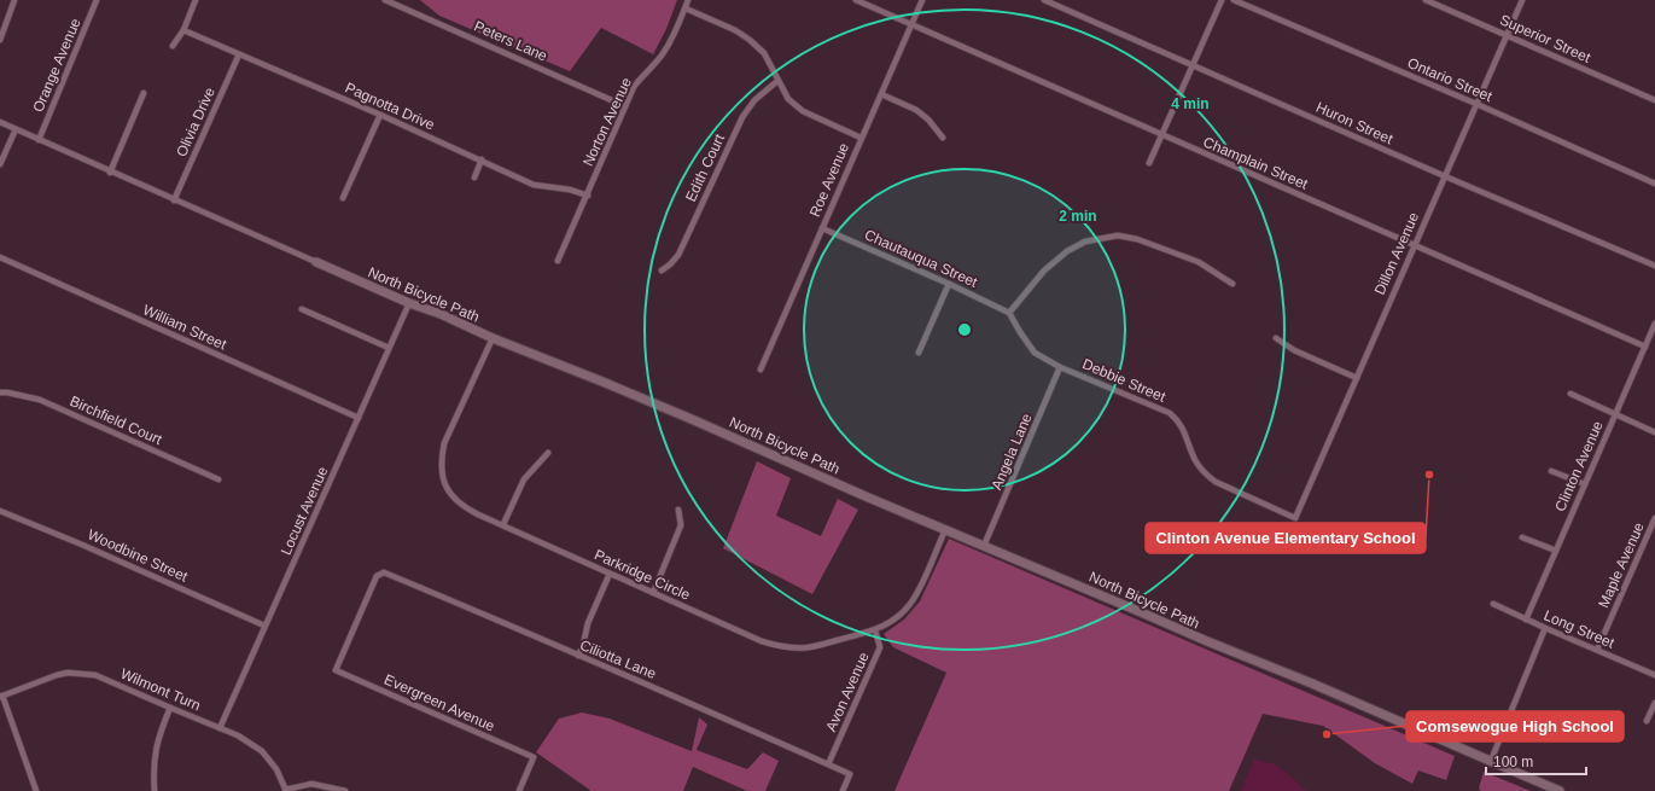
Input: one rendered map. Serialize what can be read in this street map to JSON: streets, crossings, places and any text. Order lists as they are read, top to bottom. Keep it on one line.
{"streets":{"street":["Superior Street","Peters Lane","Orange Avenue","Ontario Street","Pagnotta Drive","Olivia Drive","Norton Avenue","Huron Street","Champlain Street","Edith Court","Roe Avenue","Dillon Avenue","Chautauqua Street","North Bicycle Path","William Street","Debbie Street","Birchfield Court","Angela Lane","Clinton Avenue","Locust Avenue","Woodbine Street","Maple Avenue","Parkridge Circle","Long Street","Ciliotta Lane","Wilmont Turn","Avon Avenue","Evergreen Avenue"]},"crossings":[["Superior Street","Dillon Avenue"],["Peters Lane","Norton Avenue"],["Orange Avenue","North Bicycle Path"],["Ontario Street","Dillon Avenue"],["Pagnotta Drive","Olivia Drive"],["Pagnotta Drive","Norton Avenue"],["Olivia Drive","North Bicycle Path"],["Huron Street","Dillon Avenue"],["Champlain Street","Roe Avenue"],["Champlain Street","Dillon Avenue"],["Champlain Street","Clinton Avenue"],["Roe Avenue","Chautauqua Street"],["Dillon Avenue","Debbie Street"],["Chautauqua Street","Debbie Street"],["North Bicycle Path","Angela Lane"],["North Bicycle Path","Locust Avenue"],["North Bicycle Path","Parkridge Circle"],["William Street","Locust Avenue"],["Debbie Street","Angela Lane"],["Clinton Avenue","Long Street"],["Locust Avenue","Woodbine Street"],["Locust Avenue","Wilmont Turn"],["Maple Avenue","Long Street"],["Parkridge Circle","Avon Avenue"],["Ciliotta Lane","Avon Avenue"],["Ciliotta Lane","Evergreen Avenue"]],"places":["Clinton Avenue Elementary School","Comsewogue High School"],"scale_bar":"100 m","rings":["4 min","2 min"]}
